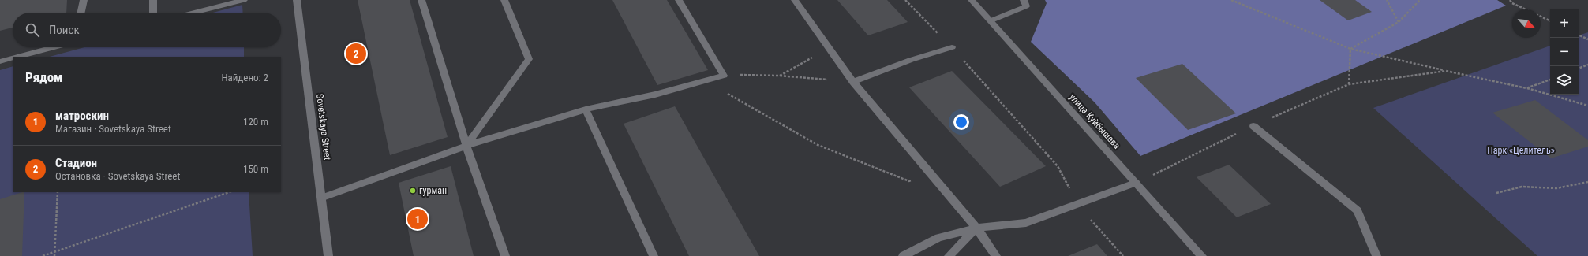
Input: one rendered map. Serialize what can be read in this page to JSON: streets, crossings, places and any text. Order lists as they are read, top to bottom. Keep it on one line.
{"streets":{"main road":["улица Куйбышева","Sovetskaya Street"]},"parks":["Парк «Целитель»"],"places":["гурман"],"north":"bottom right","page":{"map_buttons":["+","−"],"search":"Поиск","pins":["2","1"],"heading":["Рядом","Найдено: 2"],"list":[{"mark":"1","name":"матроскин","note":"Магазин · Sovetskaya Street","value":"120 m"},{"mark":"2","name":"Стадион","note":"Остановка · Sovetskaya Street","value":"150 m"}]}}
